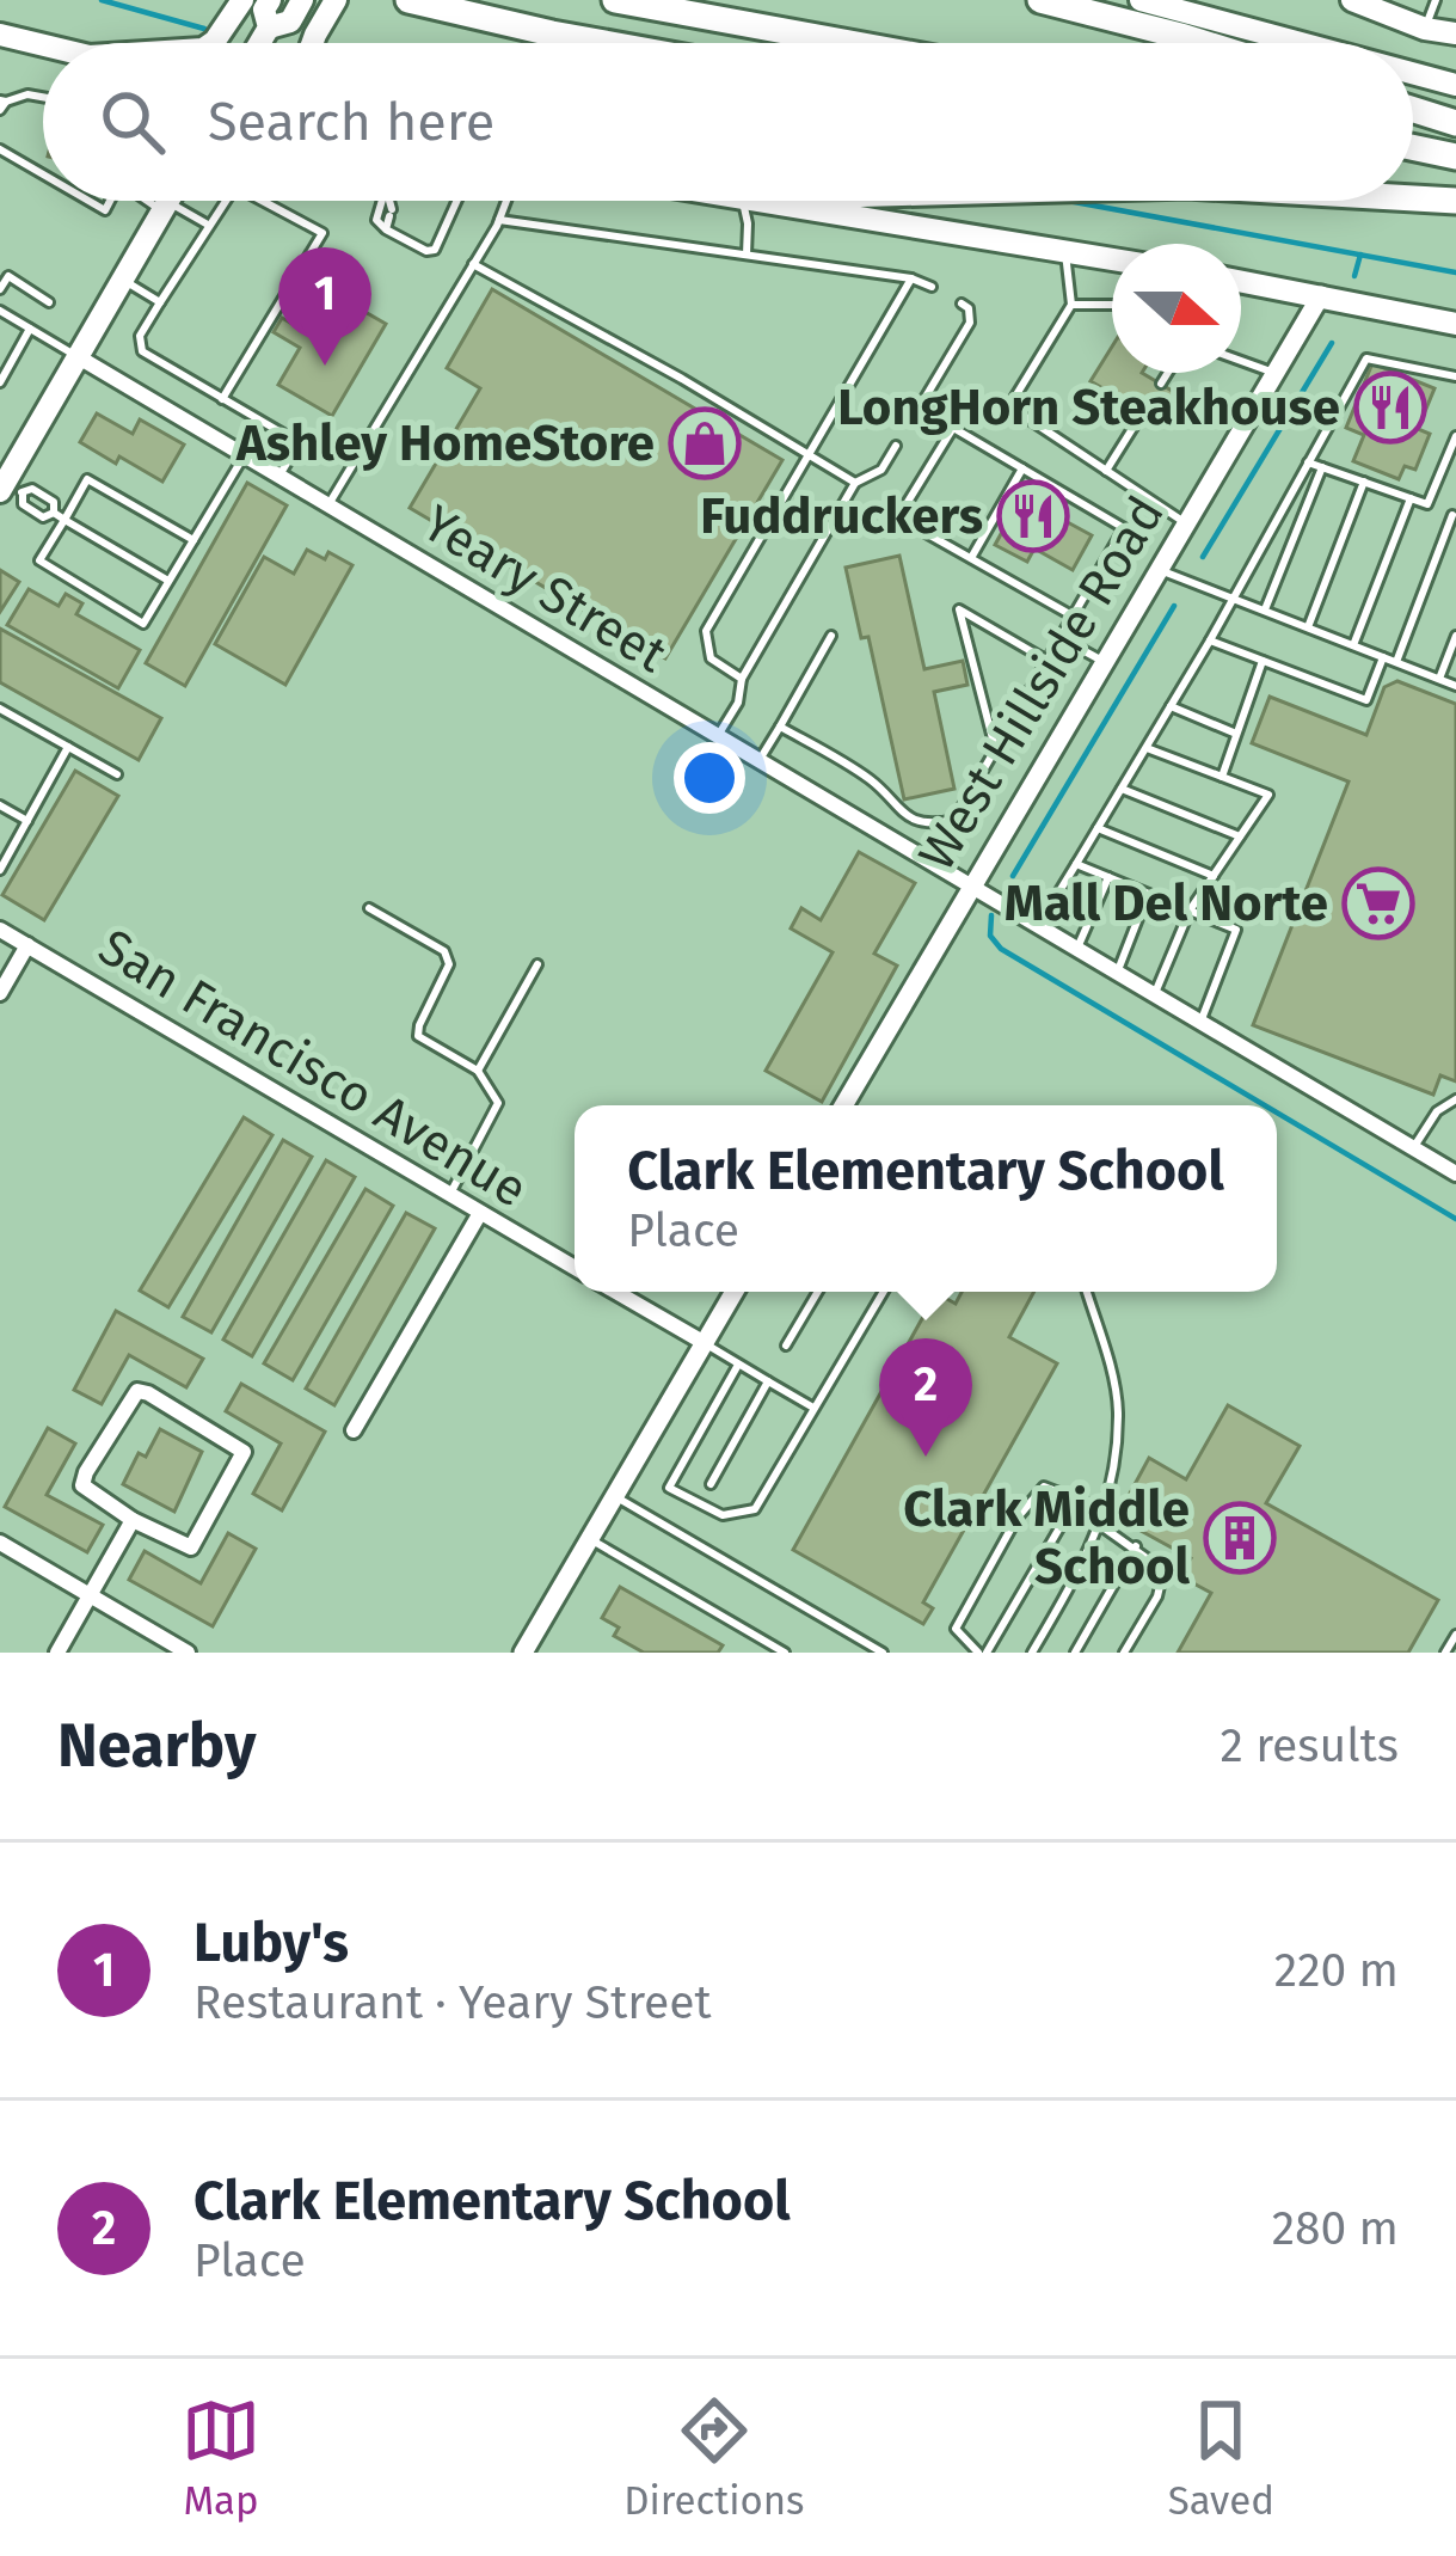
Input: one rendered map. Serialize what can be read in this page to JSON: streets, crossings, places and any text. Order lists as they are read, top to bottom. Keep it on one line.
{"streets":{"street":["Yeary Street","West Hillside Road","San Francisco Avenue"]},"crossings":[["Yeary Street","West Hillside Road"]],"places":{"restaurant":["LongHorn Steakhouse","Fuddruckers"],"shop":["Ashley HomeStore"],"supermarket":["Mall Del Norte"],"building":["Clark Middle School"]},"north":"right","page":{"search":"Search here","pins":["1","2"],"popup":["Clark Elementary School","Place"],"heading":["Nearby","2 results"],"list":[{"mark":"1","name":"Luby's","note":"Restaurant · Yeary Street","value":"220 m"},{"mark":"2","name":"Clark Elementary School","note":"Place","value":"280 m"}],"nav":["Map","Directions","Saved"]}}
